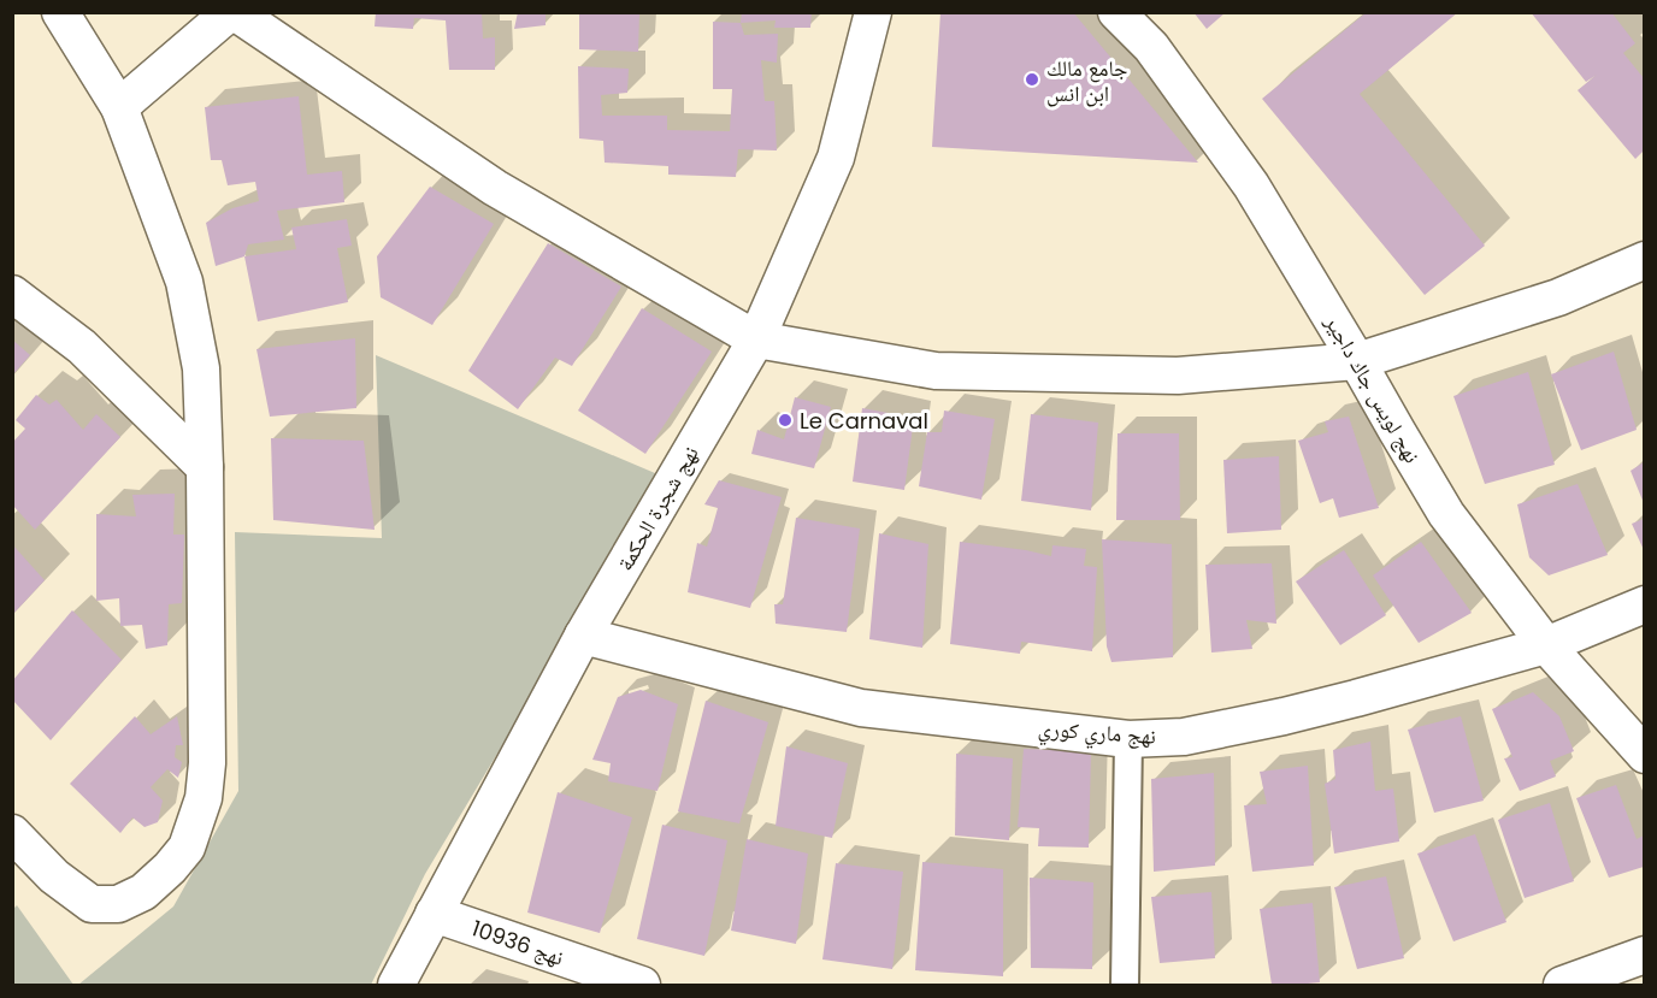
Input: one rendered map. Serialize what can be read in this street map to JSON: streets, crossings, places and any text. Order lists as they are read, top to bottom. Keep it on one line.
{"streets":{"street":["نهج لويس جاك داجير","نهج شجرة الحكمة","نهج ماري كوري","نهج 10936"]},"crossings":[["نهج لويس جاك داجير","نهج ماري كوري"],["نهج شجرة الحكمة","نهج ماري كوري"],["نهج شجرة الحكمة","نهج 10936"]],"places":["جامع مالك ابن انس","Le Carnaval"]}
